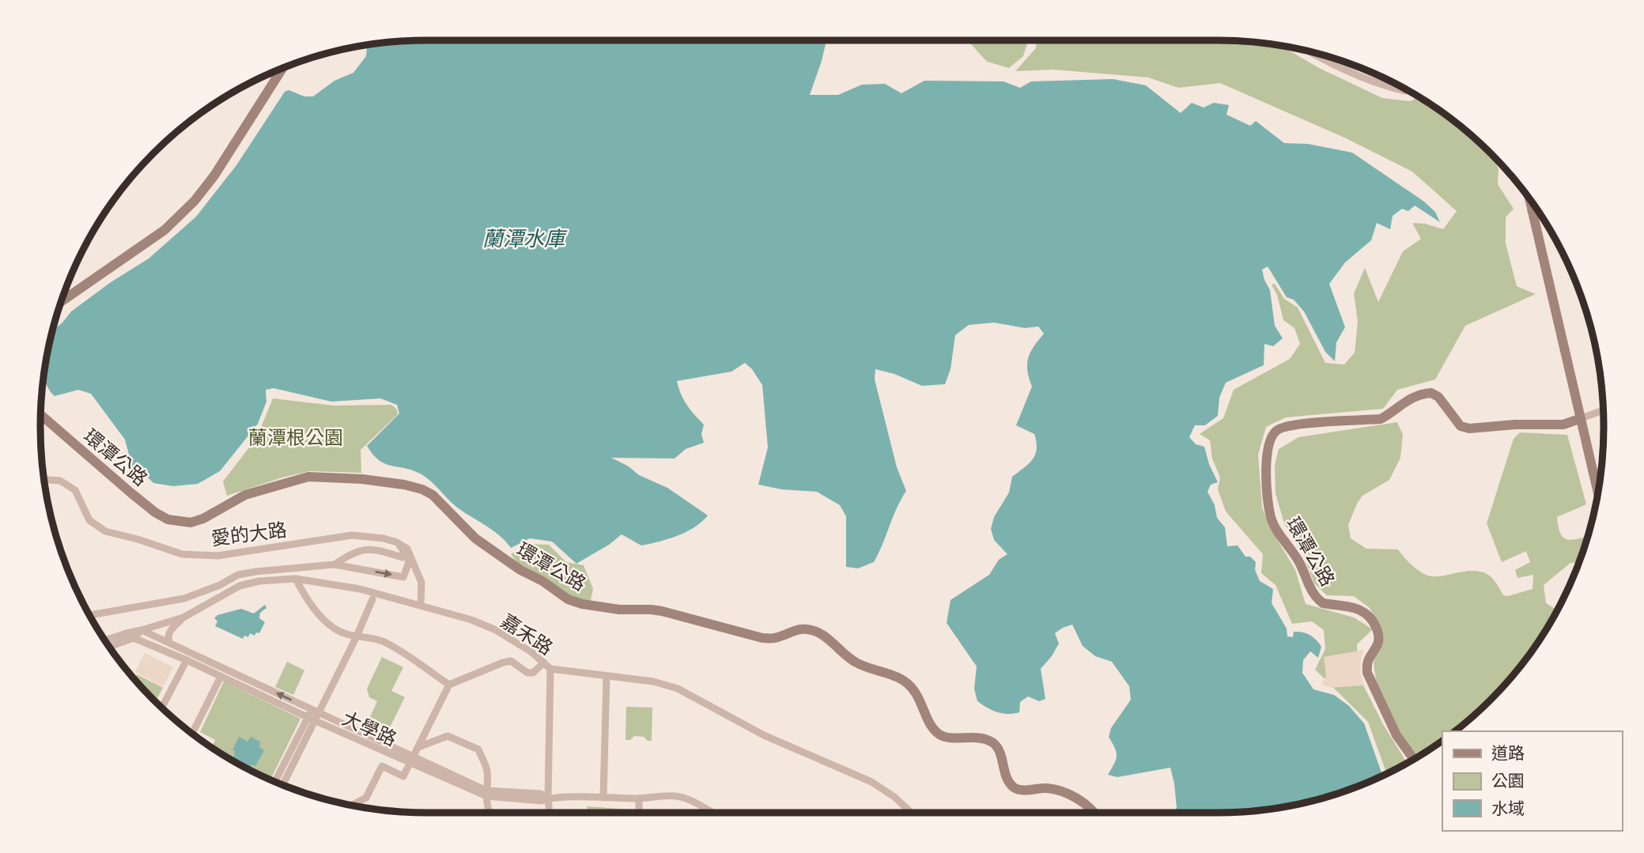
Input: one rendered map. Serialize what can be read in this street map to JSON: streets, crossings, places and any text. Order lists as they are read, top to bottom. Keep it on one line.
{"streets":{"street":["環潭公路","愛的大路","嘉禾路","大學路"]},"crossings":[["嘉禾路","大學路"]],"water":["蘭潭水庫"],"parks":["蘭潭根公園"],"legend":["道路","公園","水域"]}
